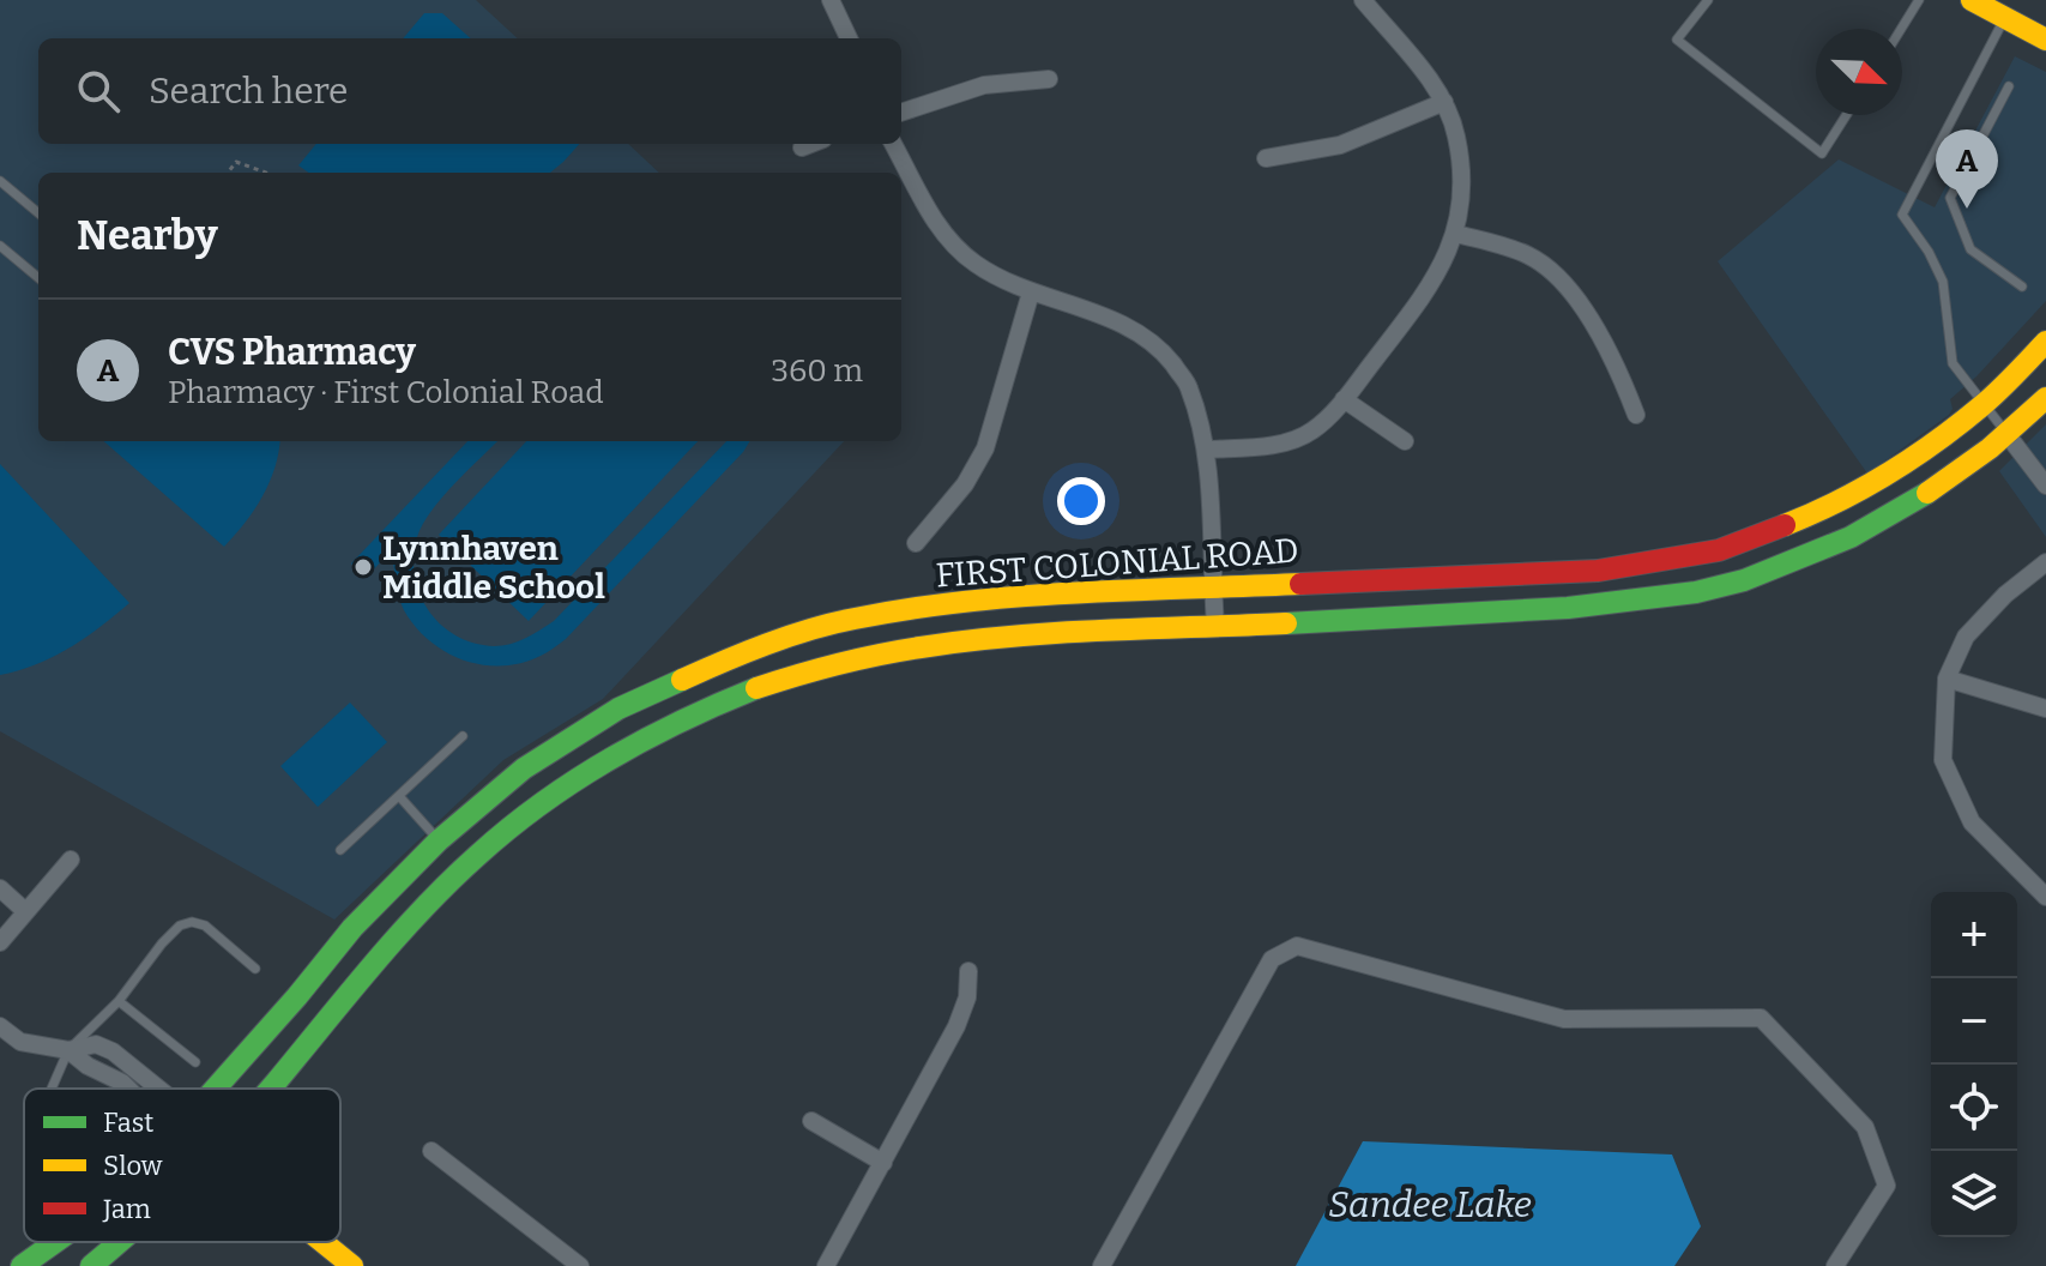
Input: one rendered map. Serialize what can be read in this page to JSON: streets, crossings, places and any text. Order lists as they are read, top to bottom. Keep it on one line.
{"streets":{"main road":["FIRST COLONIAL ROAD"]},"water":["Sandee Lake"],"places":["Lynnhaven Middle School"],"legend":["Fast","Slow","Jam"],"north":"bottom right","page":{"search":"Search here","pins":"A","heading":"Nearby","list":[{"mark":"A","name":"CVS Pharmacy","note":"Pharmacy · First Colonial Road","value":"360 m"}],"map_buttons":["+","−"]}}
